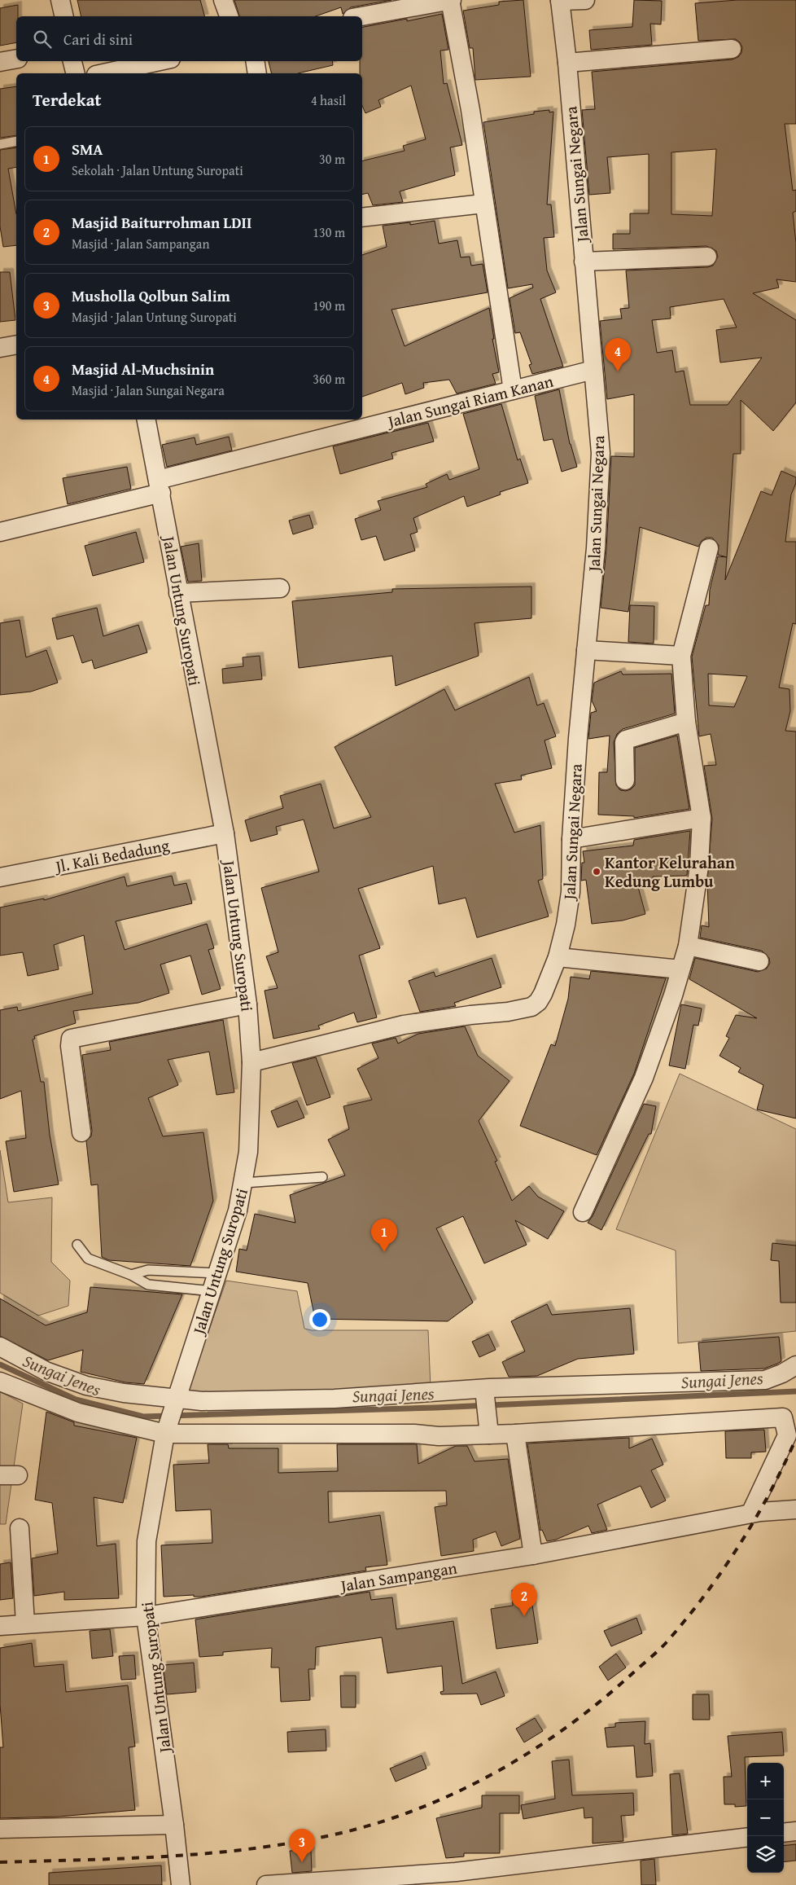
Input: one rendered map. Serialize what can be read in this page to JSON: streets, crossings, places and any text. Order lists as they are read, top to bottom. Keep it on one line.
{"streets":{"street":["Jalan Sungai Negara","Jalan Sungai Riam Kanan","Jalan Untung Suropati","Jl. Kali Bedadung","Jalan Sampangan"]},"crossings":[["Jalan Sungai Negara","Jalan Sungai Riam Kanan"],["Jalan Sungai Negara","Jalan Untung Suropati"],["Jalan Sungai Riam Kanan","Jalan Untung Suropati"],["Jalan Untung Suropati","Jl. Kali Bedadung"],["Jalan Untung Suropati","Jalan Sampangan"]],"water":["Sungai Jenes"],"places":["Kantor Kelurahan Kedung Lumbu"],"page":{"search":"Cari di sini","heading":["Terdekat","4 hasil"],"list":[{"mark":"1","name":"SMA","note":"Sekolah · Jalan Untung Suropati","value":"30 m"},{"mark":"2","name":"Masjid Baiturrohman LDII","note":"Masjid · Jalan Sampangan","value":"130 m"},{"mark":"3","name":"Musholla Qolbun Salim","note":"Masjid · Jalan Untung Suropati","value":"190 m"},{"mark":"4","name":"Masjid Al-Muchsinin","note":"Masjid · Jalan Sungai Negara","value":"360 m"}],"pins":["4","1","2","3"],"map_buttons":["+","−"]}}
